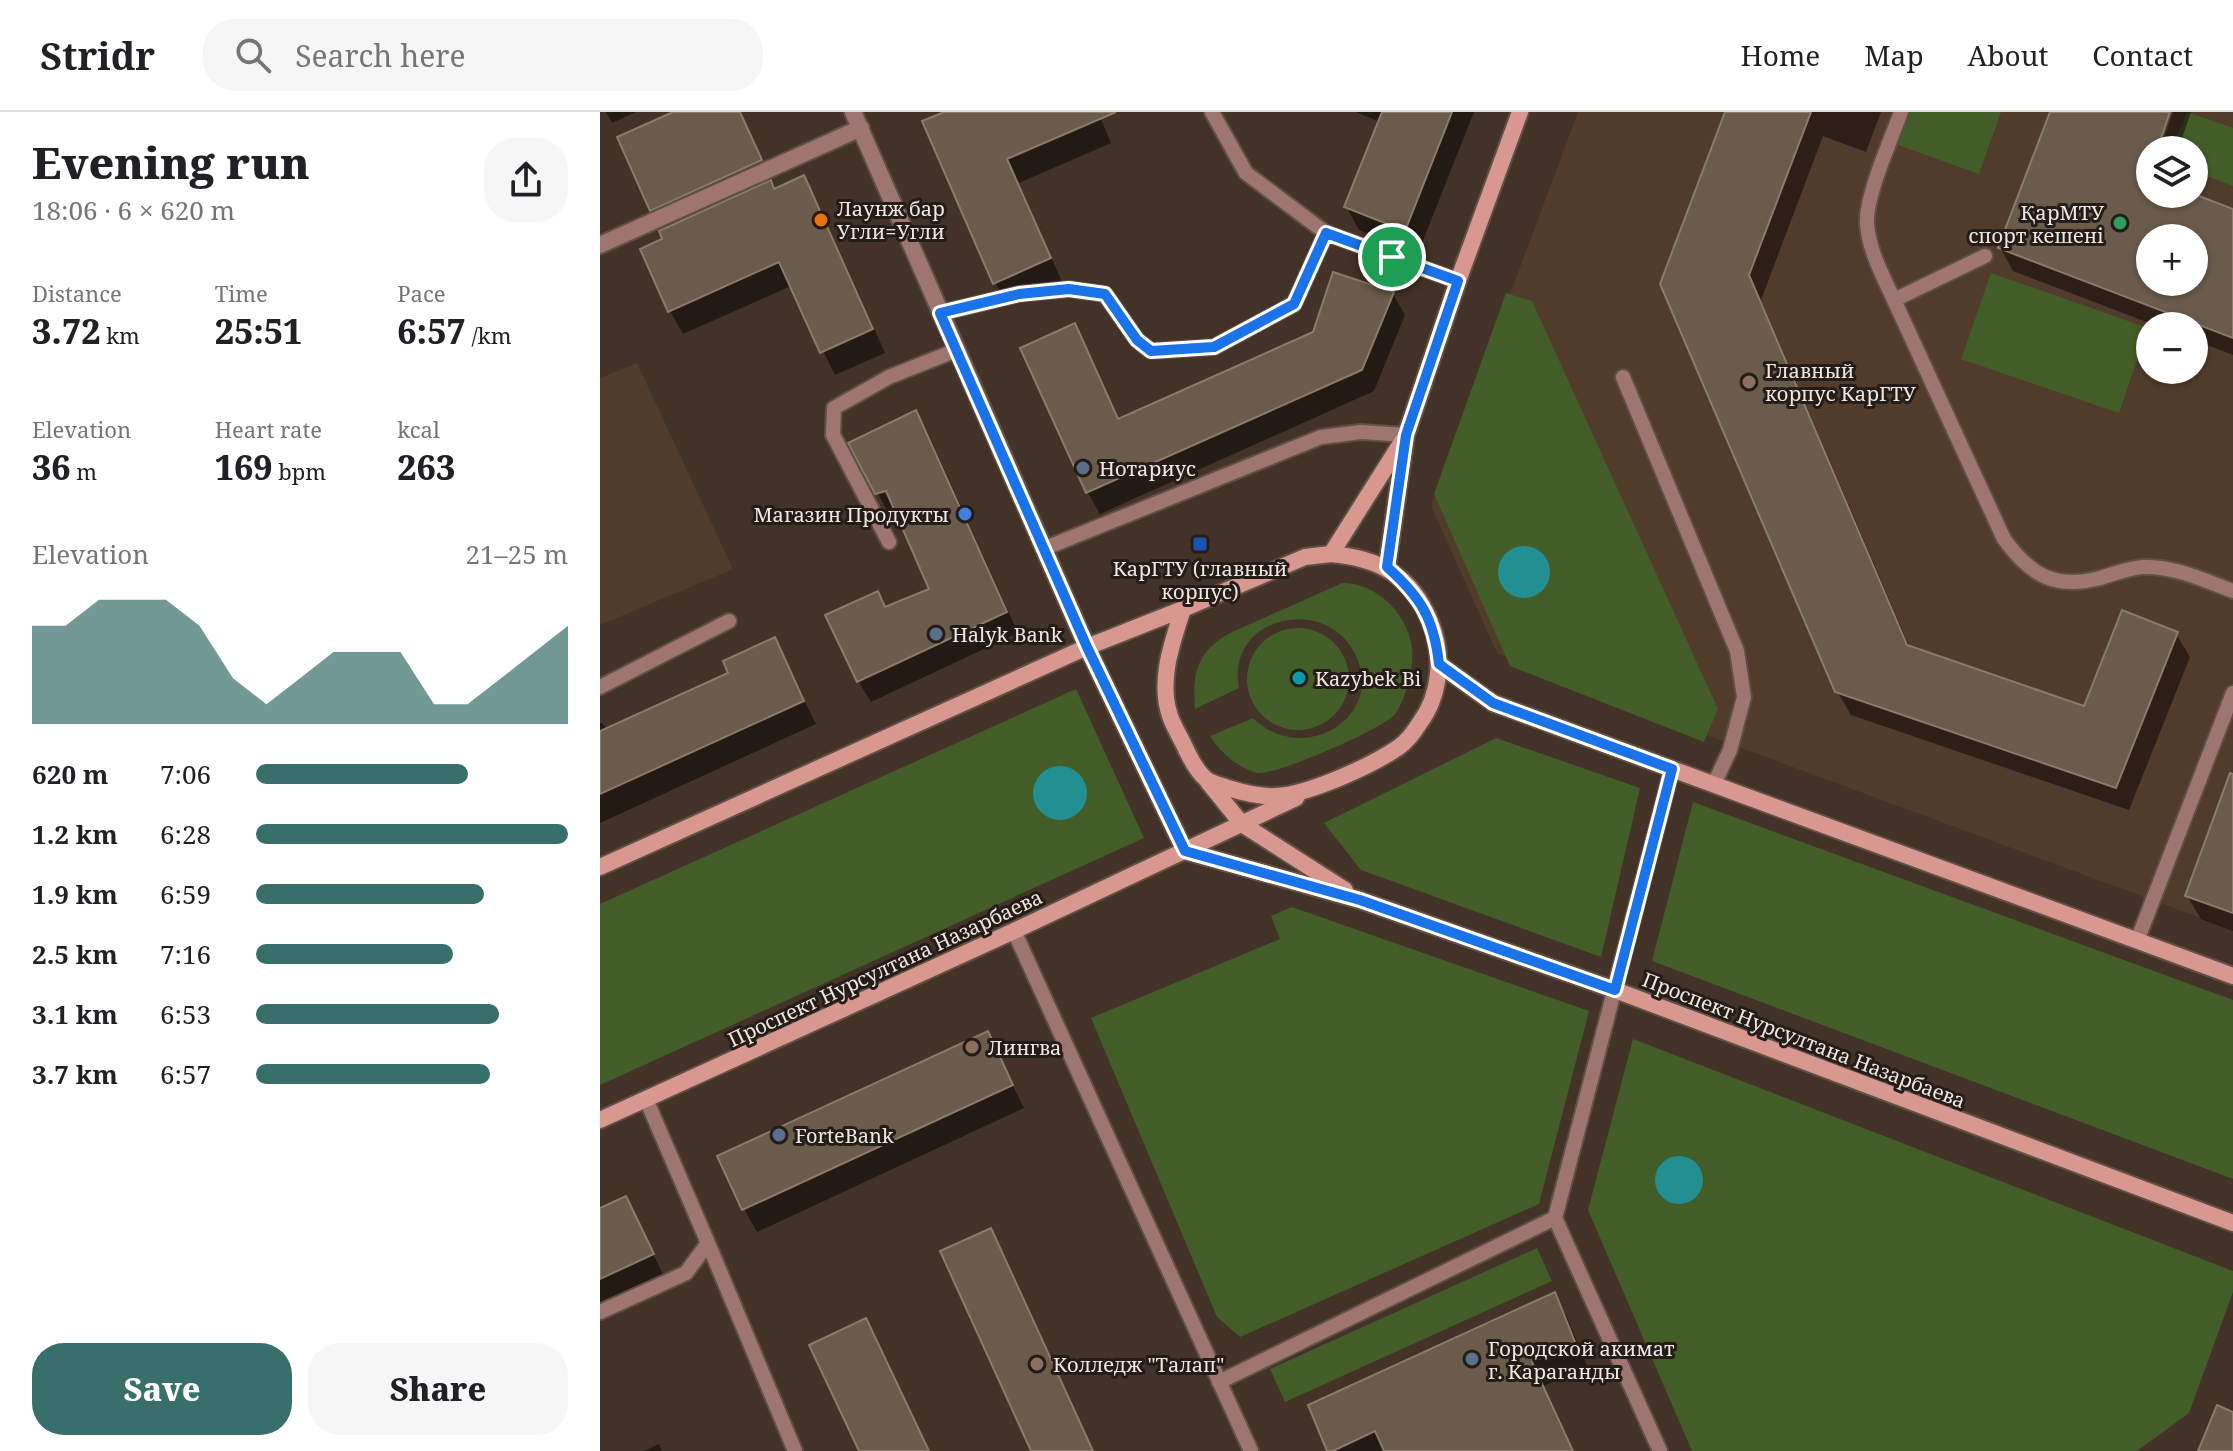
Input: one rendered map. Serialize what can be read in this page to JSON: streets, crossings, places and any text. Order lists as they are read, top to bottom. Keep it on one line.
{"streets":{"main road":["Проспект Нурсултана Назарбаева"]},"places":{"other":["Лаунж бар Угли=Угли","ҚарМТУ спорт кешені","Главный корпус КарГТУ","Нотариус","Магазин Продукты","Halyk Bank","Kazybek Bi","Лингва","ForteBank","Городской акимат г. Караганды","Колледж \"Талап\""],"transit":["КарГТУ (главный корпус)"]},"page":{"header":"Stridr","search":"Search here","nav":["Home","Map","About","Contact"],"heading":["Evening run","18:06 · 6 × 620 m"],"map_buttons":["+","−"],"stats":[["Distance","3.72 km"],["Time","25:51"],["Pace","6:57 /km"],["Elevation","36 m"],["Heart rate","169 bpm"],["kcal","263"]],"chart":["Elevation","21–25 m"],"list":[{"name":"620 m","note":"7:06"},{"name":"1.2 km","note":"6:28"},{"name":"1.9 km","note":"6:59"},{"name":"2.5 km","note":"7:16"},{"name":"3.1 km","note":"6:53"},{"name":"3.7 km","note":"6:57"}],"buttons":["Save","Share"]}}
